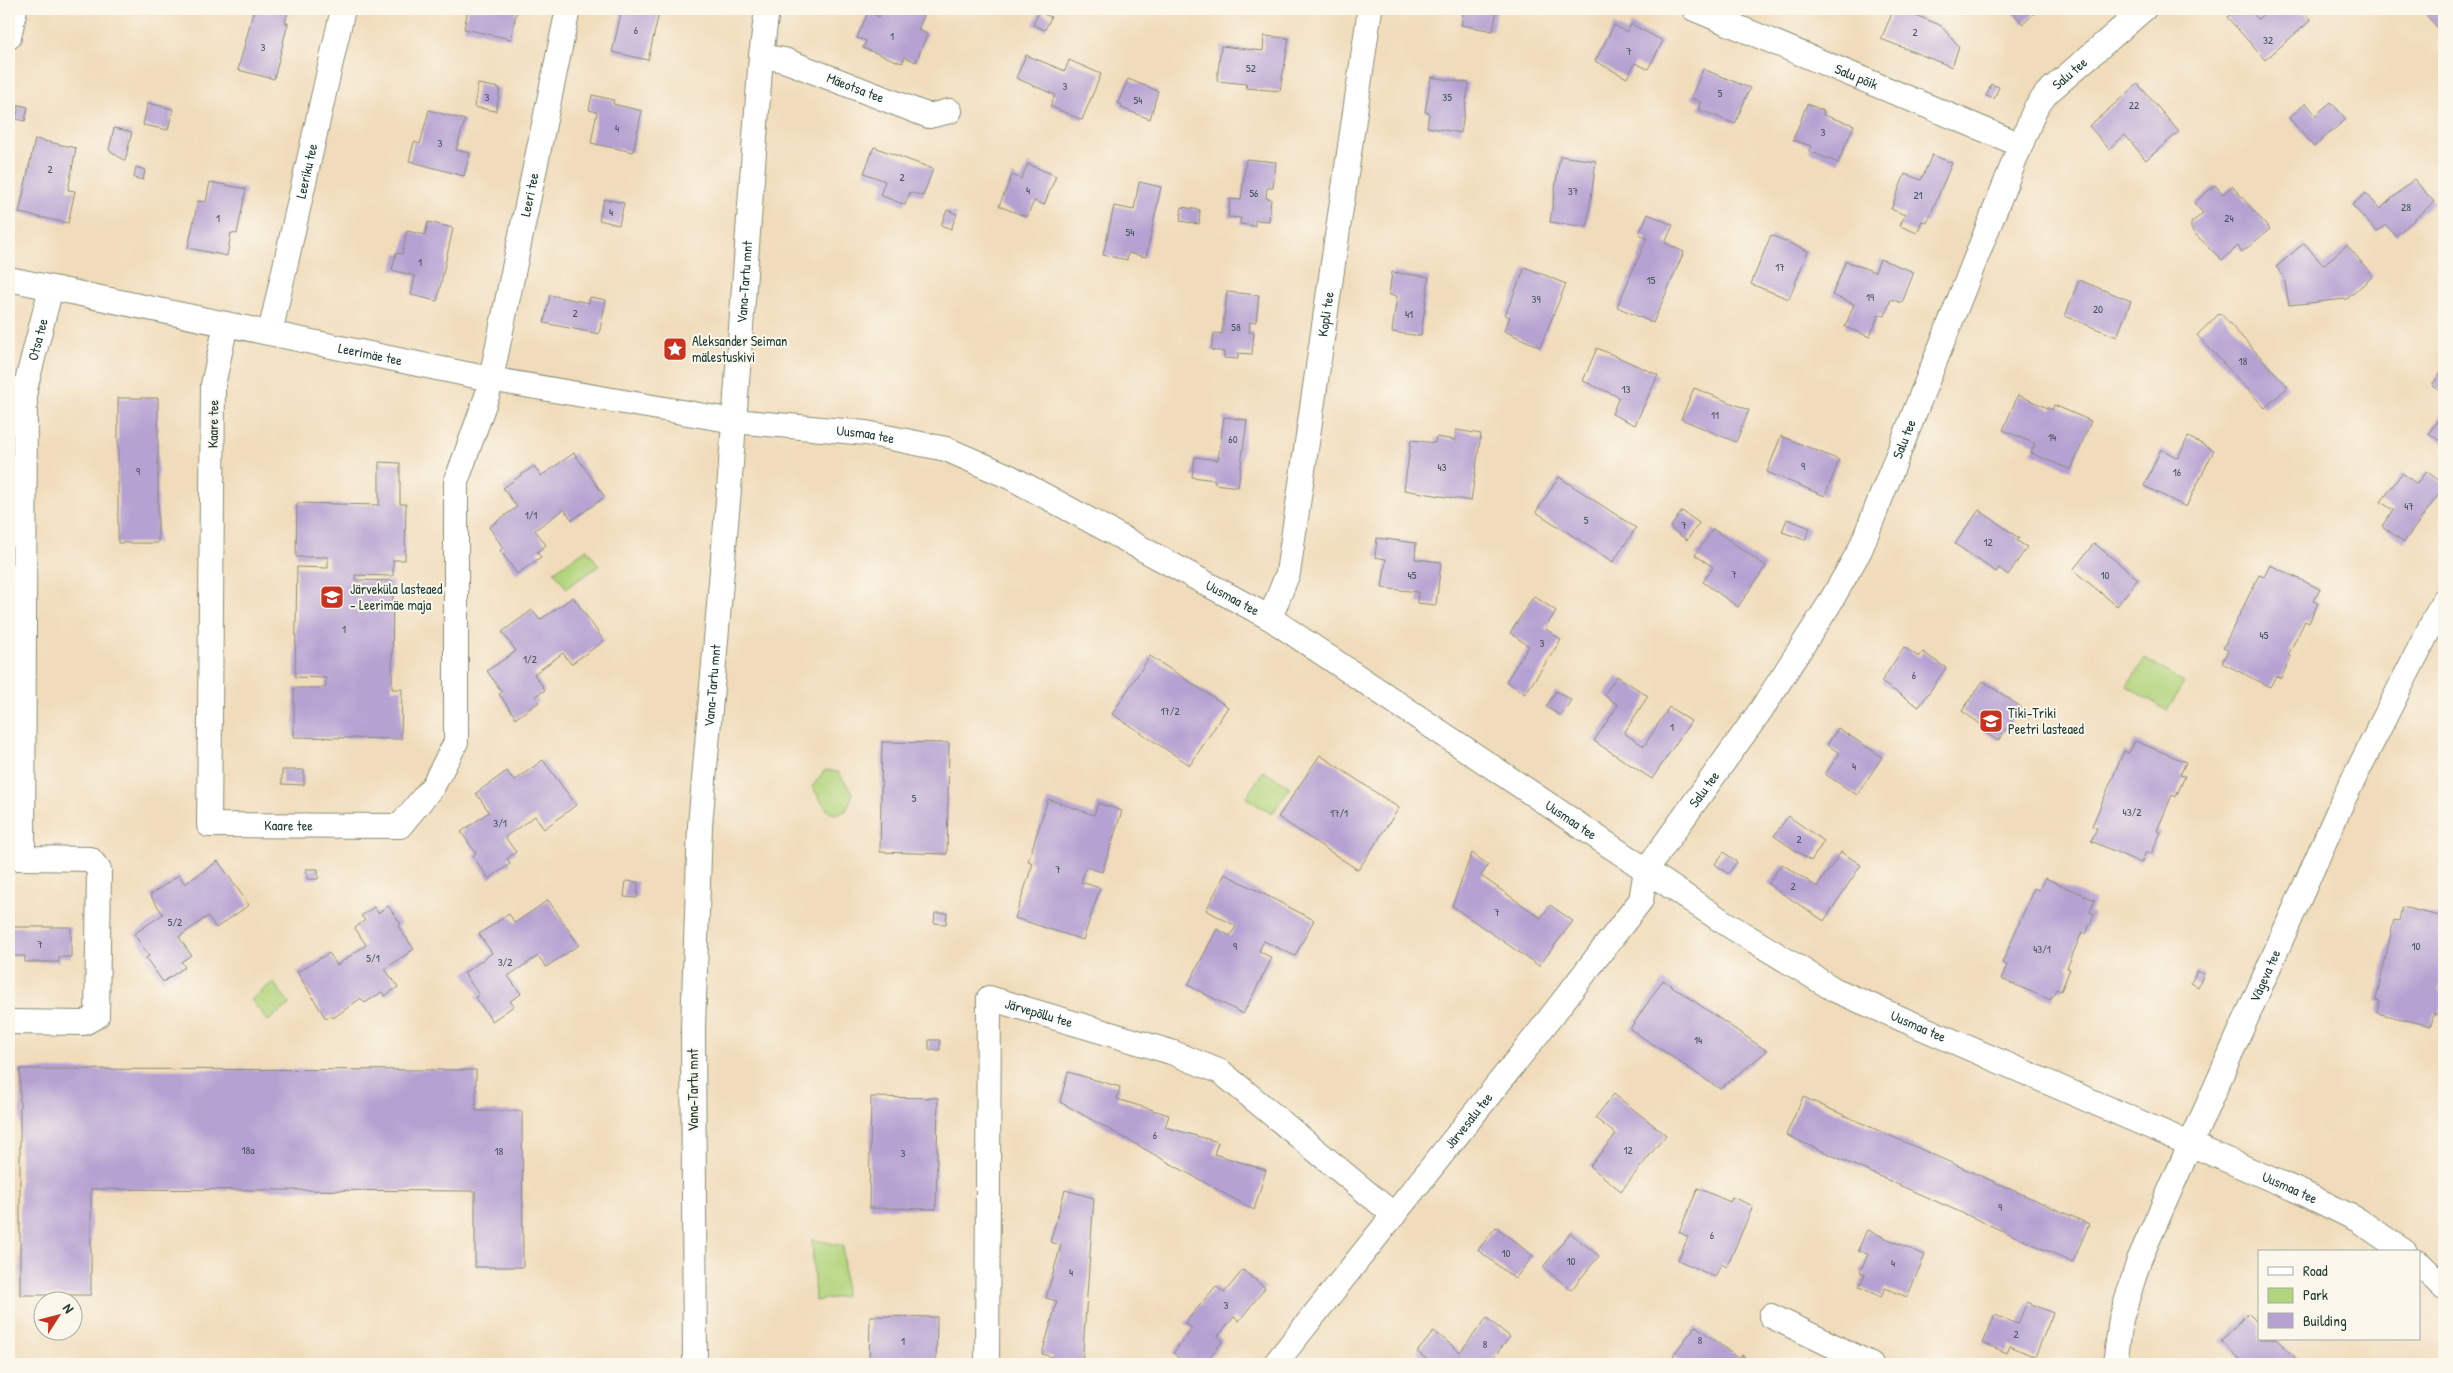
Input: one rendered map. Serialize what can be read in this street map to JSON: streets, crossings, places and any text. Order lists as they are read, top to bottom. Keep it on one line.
{"streets":{"street":["Salu tee","Salu põik","Mäeotsa tee","Leeriku tee","Leeri tee","Vana-Tartu mnt","Kopli tee","Otsa tee","Leerimäe tee","Kaare tee","Uusmaa tee","Vägeva tee","Järvepõllu tee","Järvesalu tee"]},"crossings":[["Salu tee","Salu põik"],["Salu tee","Uusmaa tee"],["Salu tee","Järvesalu tee"],["Mäeotsa tee","Vana-Tartu mnt"],["Leeriku tee","Leerimäe tee"],["Leeri tee","Leerimäe tee"],["Leeri tee","Kaare tee"],["Vana-Tartu mnt","Leerimäe tee"],["Vana-Tartu mnt","Uusmaa tee"],["Kopli tee","Uusmaa tee"],["Otsa tee","Leerimäe tee"],["Leerimäe tee","Kaare tee"],["Leerimäe tee","Uusmaa tee"],["Uusmaa tee","Vägeva tee"],["Uusmaa tee","Järvesalu tee"],["Järvepõllu tee","Järvesalu tee"]],"places":{"place":["Aleksander Seiman mälestuskivi"],"school or university":["Järveküla lasteaed - Leerimäe maja","Tiki-Triki Peetri lasteaed"]},"house_numbers":["6","2","1","32","3","7","52","3","5","3","35","54","22","4","3","3","2","2","4","37","56","21","28","4","1","24","54","1","17","15","19","39","20","2","41","58","18","13","11","14","60","9","43","9","16","47","1/1","5","7","12","7","45","10","1","45","3","1/2","6","17/2","1","4","5","43/2","17/1","3/1","2","7","2","7","5/2","7","9","10","43/1","5/1","3/2","14","6","18a","12","18","3","9","6","10","10","4","4","3","2","8","1","8"],"legend":["Road","Park","Building"],"north":"top right"}
